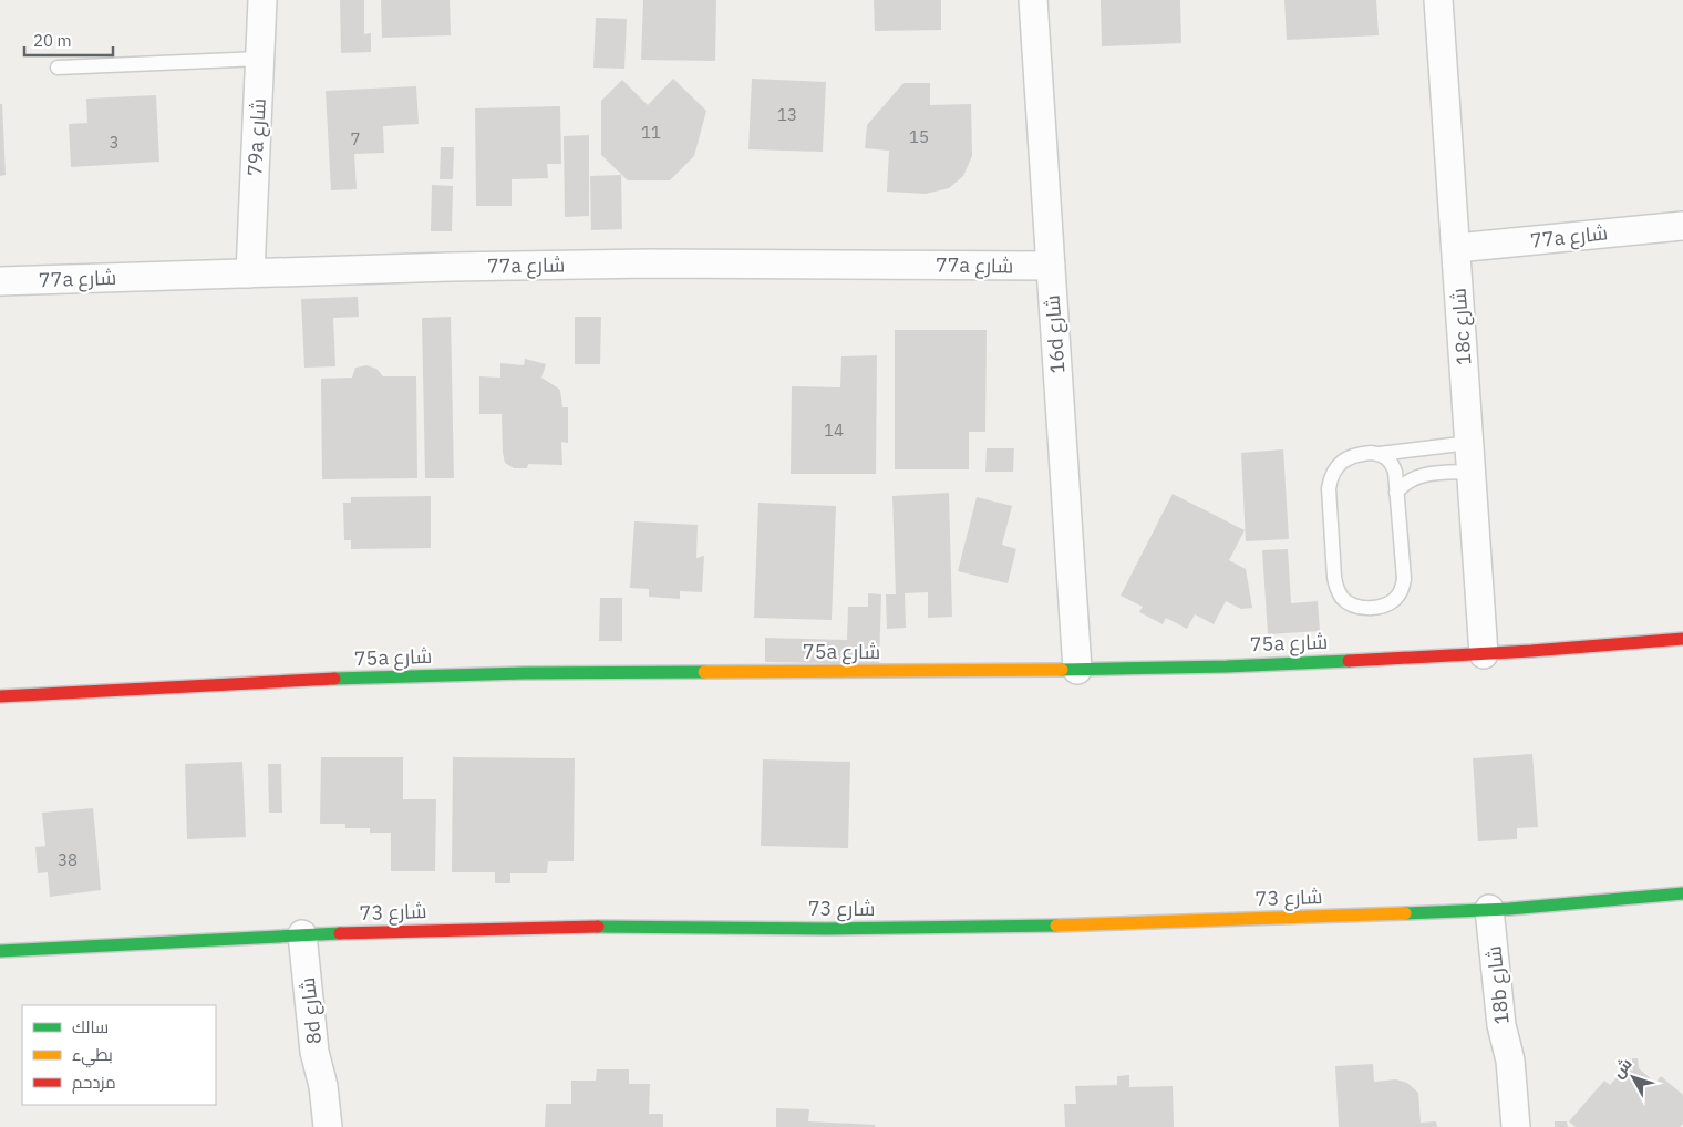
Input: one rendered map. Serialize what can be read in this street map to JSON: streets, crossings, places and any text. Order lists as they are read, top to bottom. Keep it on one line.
{"streets":{"street":["79a شارع","77a شارع","18c شارع","16d شارع","75a شارع","شارع 73","18b شارع","8d شارع"]},"crossings":[["79a شارع","77a شارع"],["77a شارع","18c شارع"],["77a شارع","16d شارع"],["18c شارع","75a شارع"],["16d شارع","75a شارع"],["شارع 73","18b شارع"],["شارع 73","8d شارع"]],"house_numbers":["13","11","15","7","3","14","38"],"legend":["سالك","بطيء","مزدحم"],"scale_bar":"20 m","north":"top left"}
